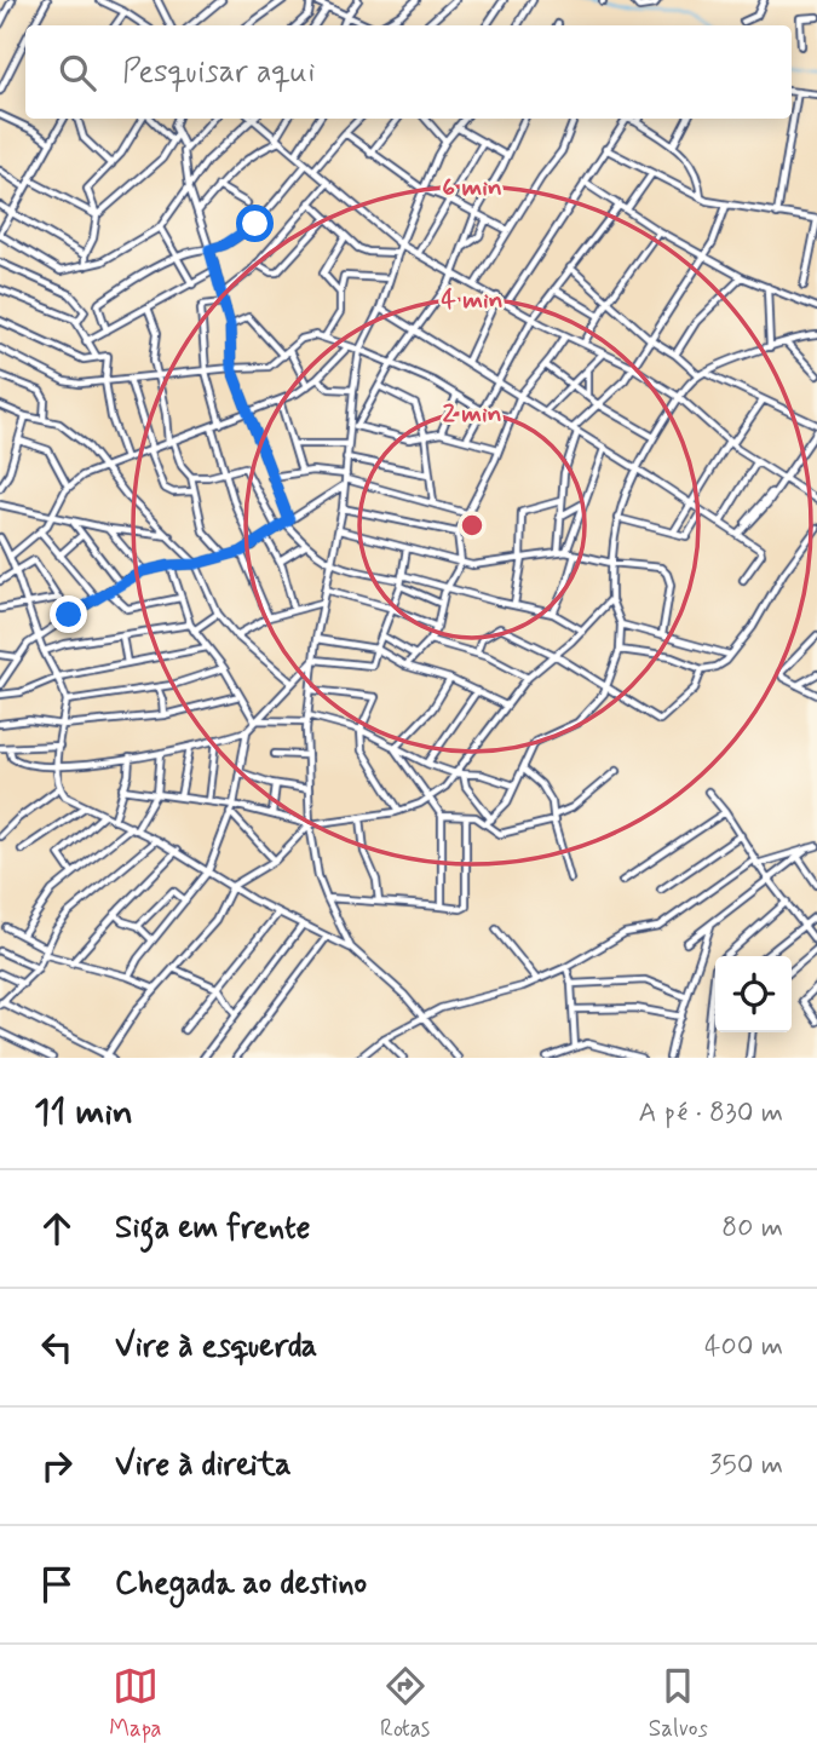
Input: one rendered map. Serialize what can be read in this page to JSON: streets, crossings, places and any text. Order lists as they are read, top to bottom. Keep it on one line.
{"page":{"search":"Pesquisar aqui","heading":["11 min","A pé · 830 m"],"list":[["Siga em frente","80 m"],["Vire à esquerda","400 m"],["Vire à direita","350 m"],"Chegada ao destino"],"nav":["Mapa","Rotas","Salvos"]},"rings":["6 min","4 min","2 min"]}
